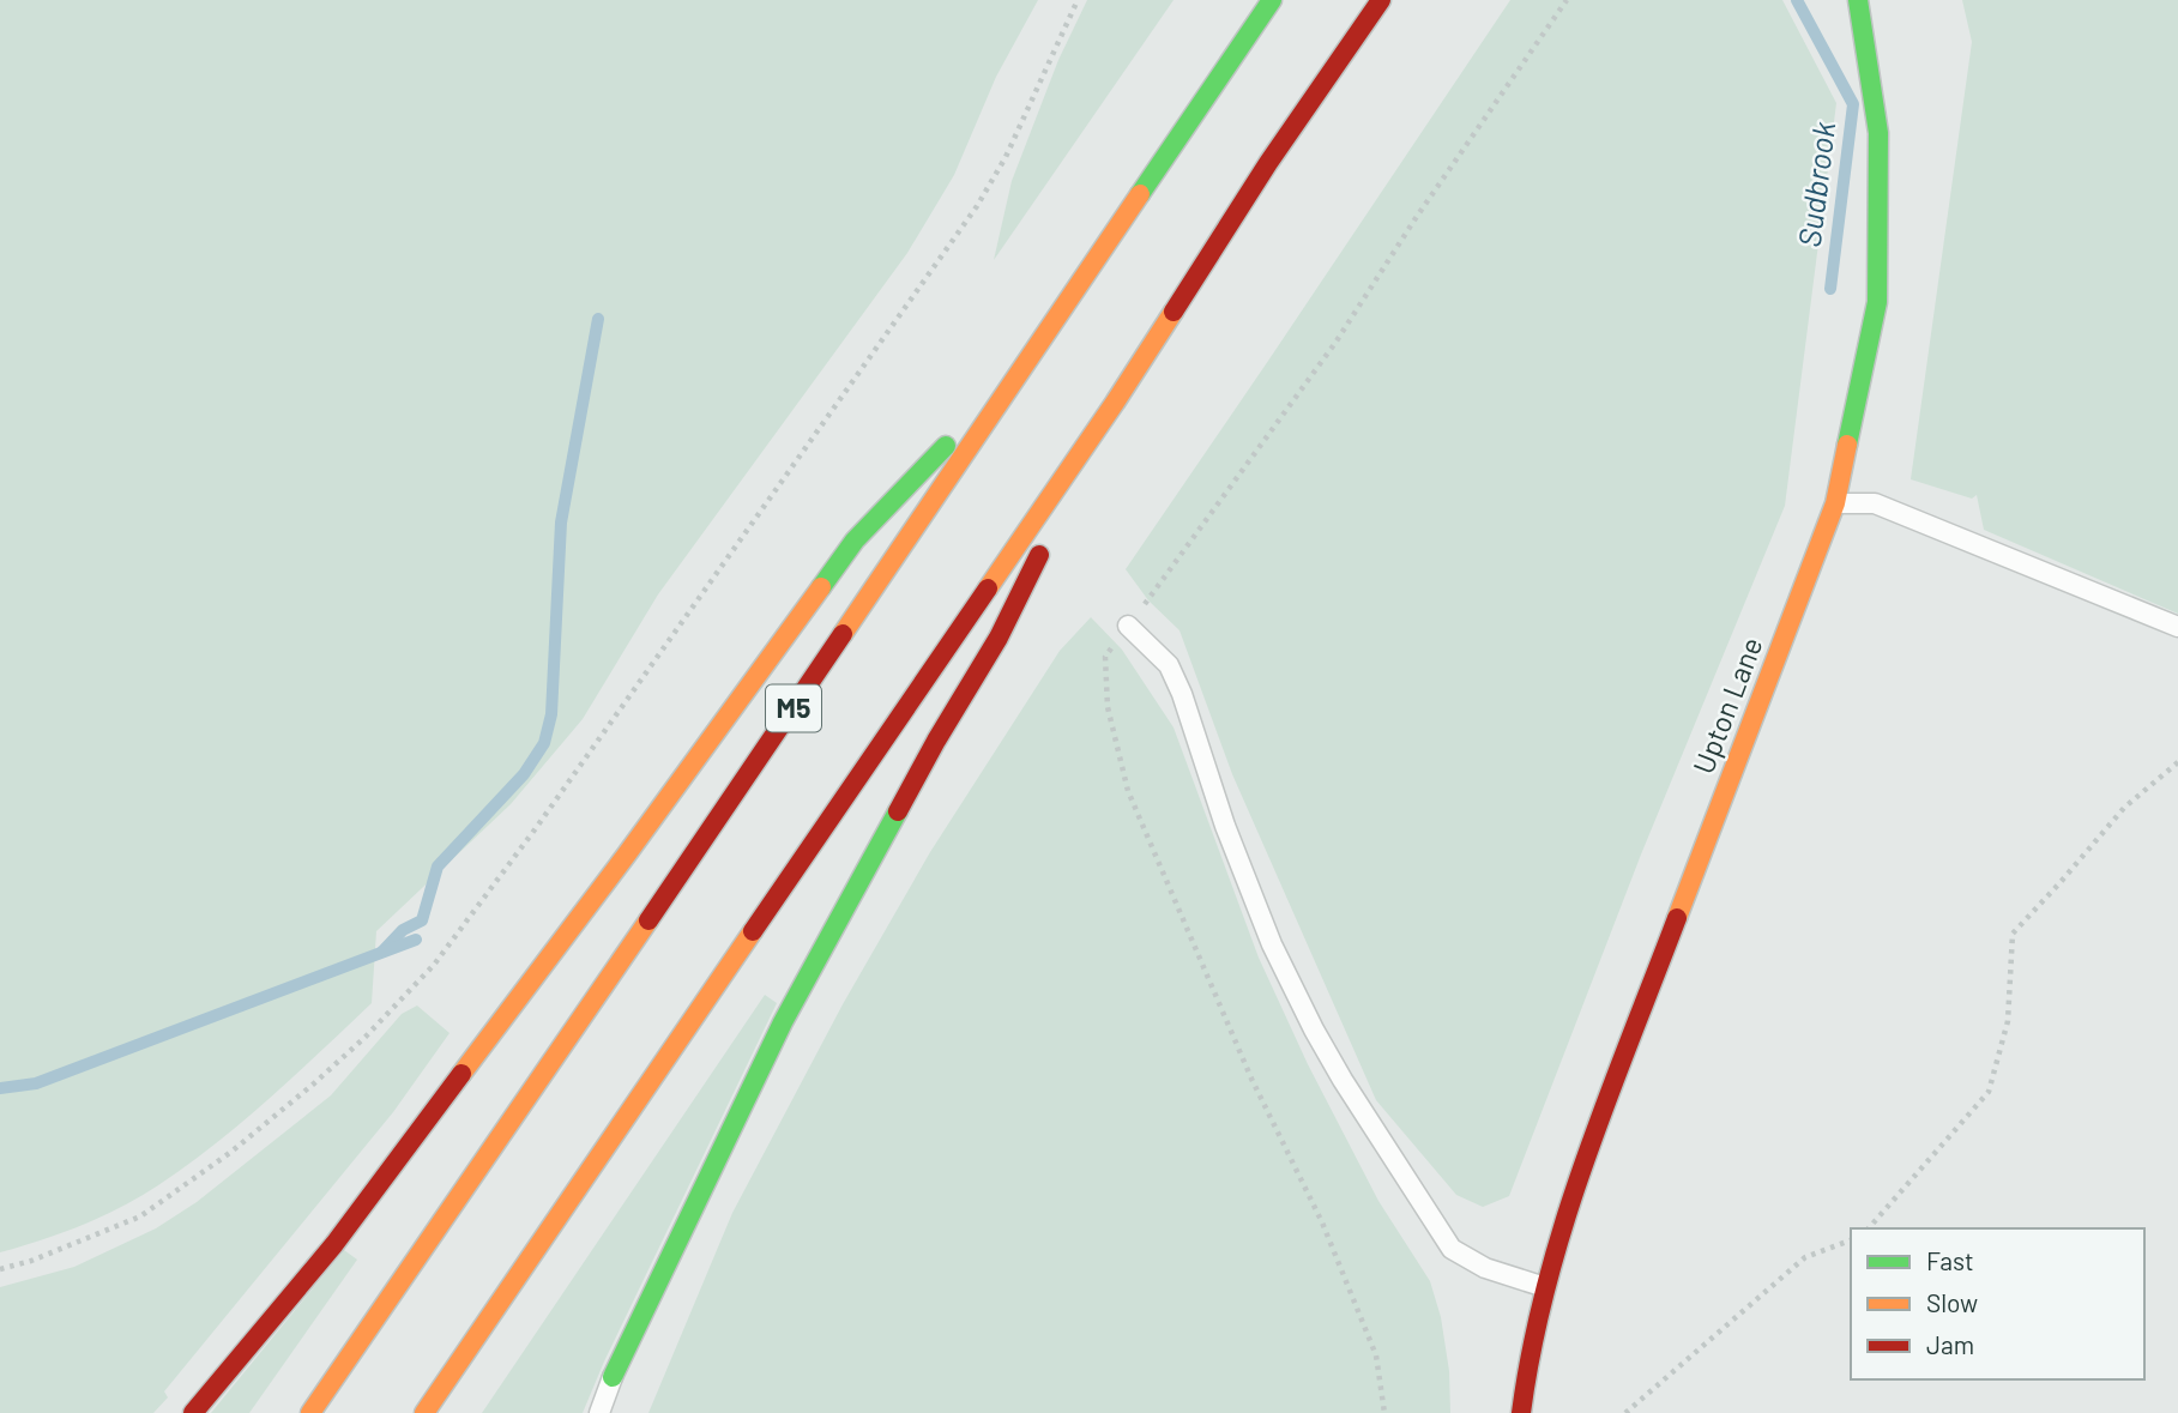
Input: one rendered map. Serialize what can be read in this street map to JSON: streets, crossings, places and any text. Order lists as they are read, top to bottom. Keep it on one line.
{"streets":{"main road":["Upton Lane","M5"]},"water":["Sudbrook"],"legend":["Fast","Slow","Jam"]}
